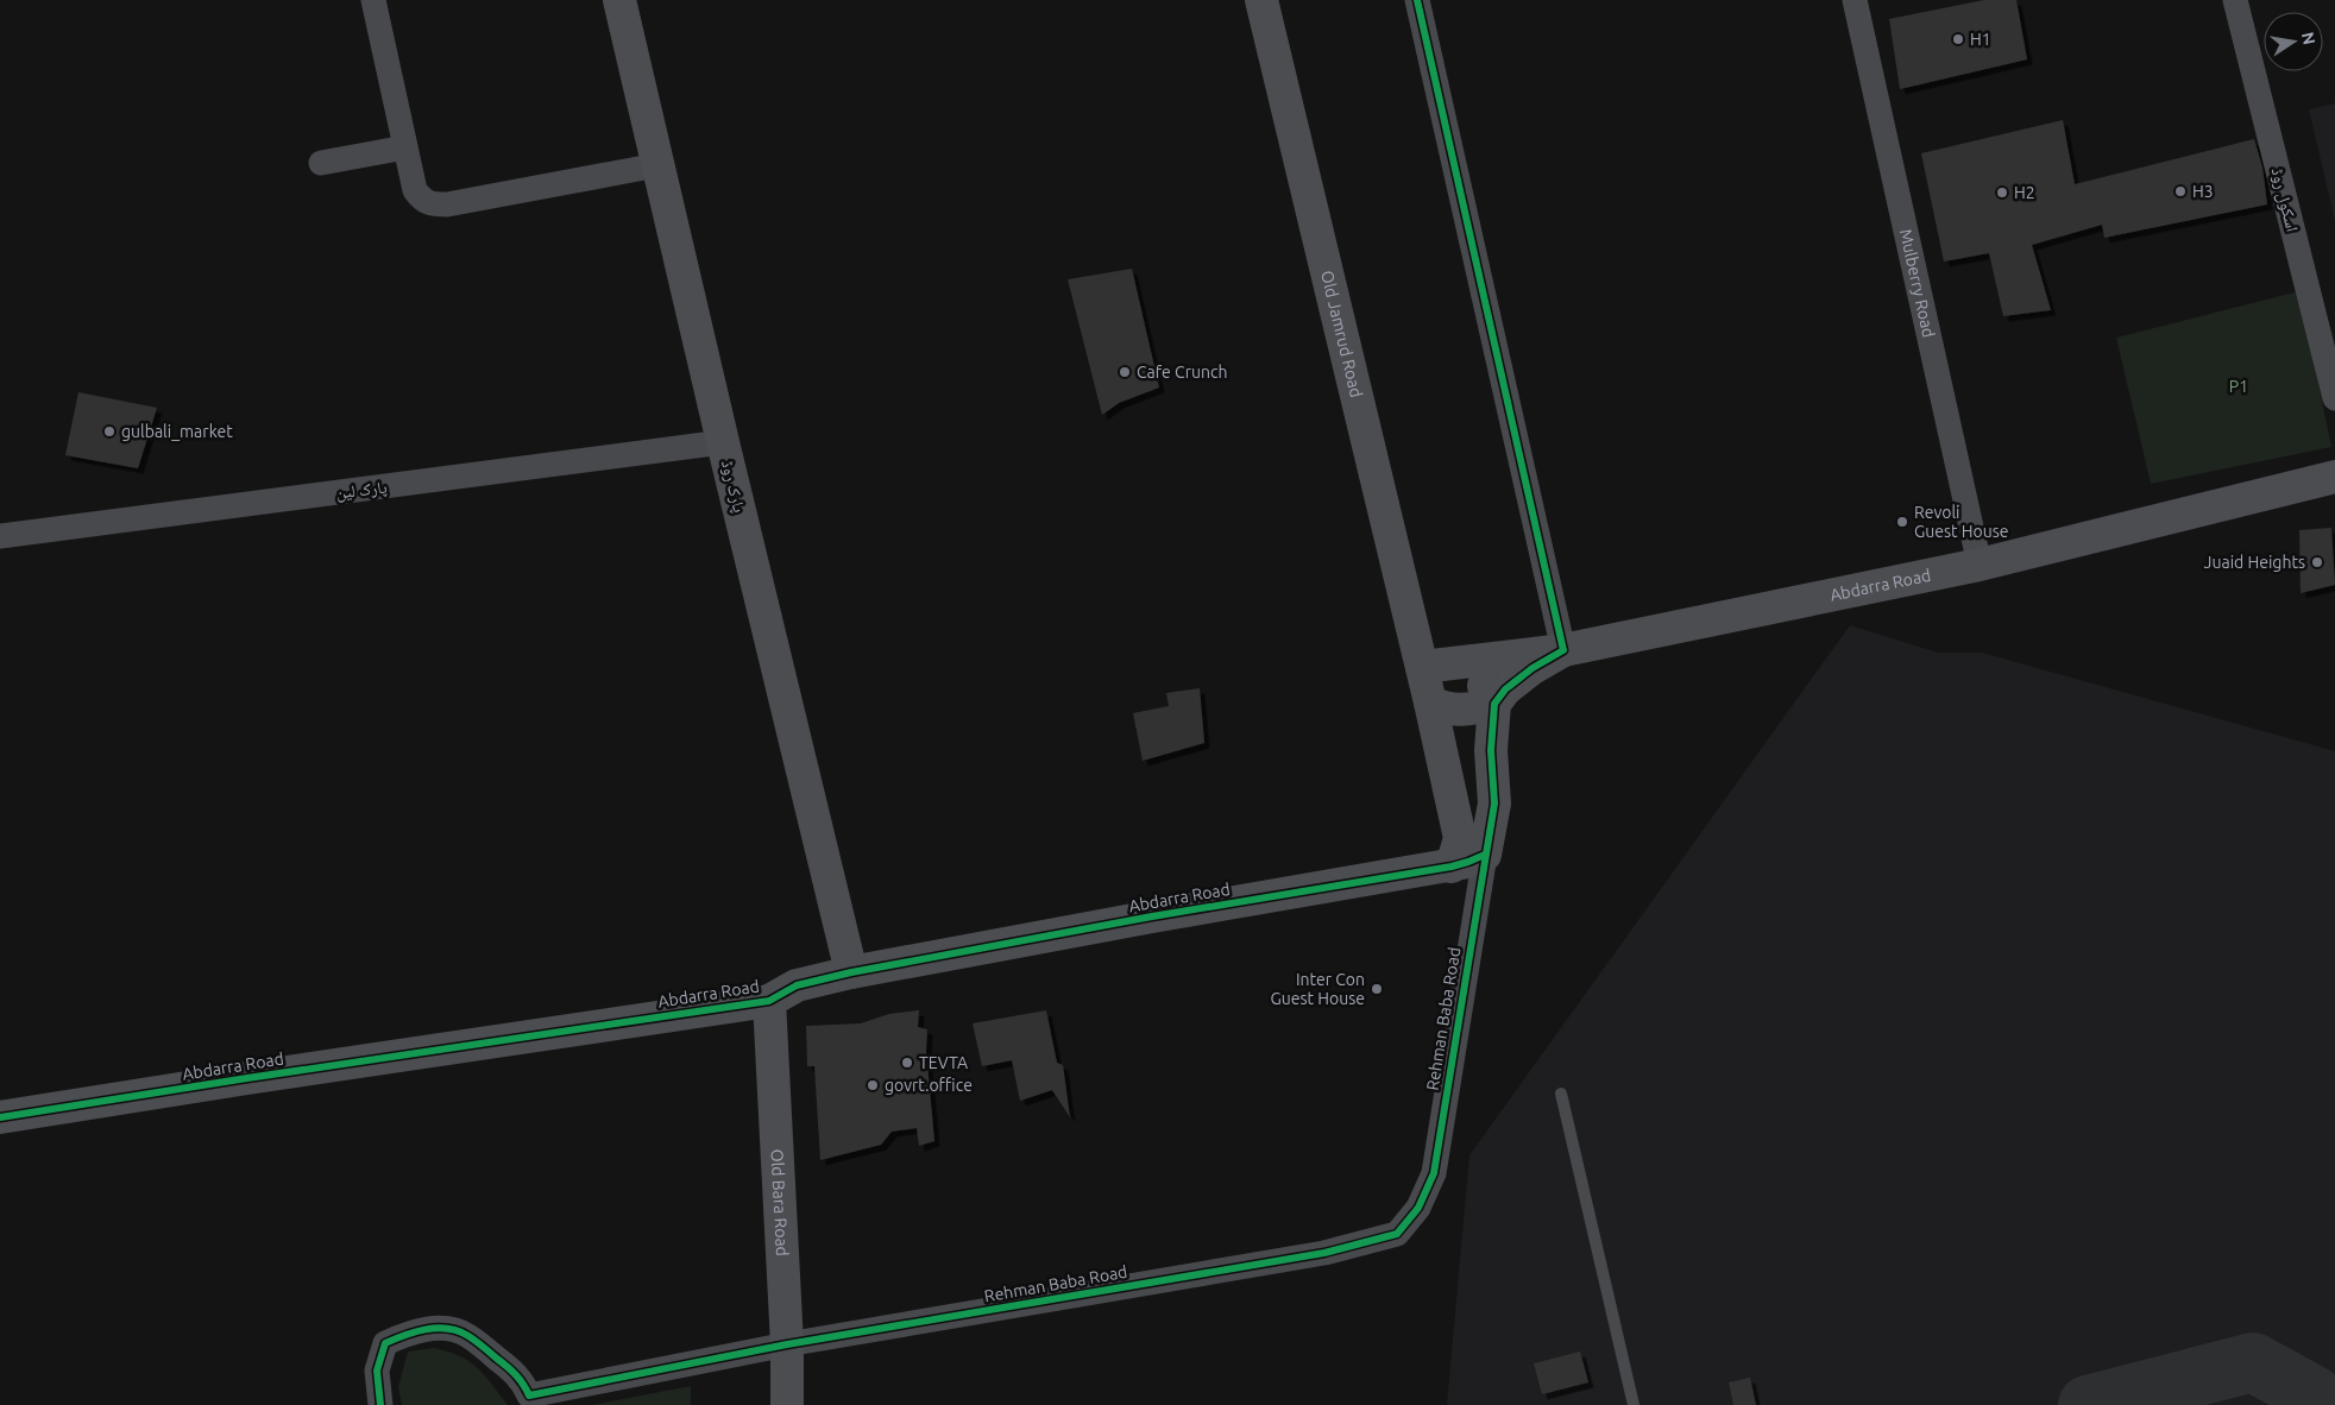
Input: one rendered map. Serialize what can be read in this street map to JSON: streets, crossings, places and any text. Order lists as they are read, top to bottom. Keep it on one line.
{"streets":{"street":["اسکول روڈ","Mulberry Road","Old Jamrud Road","پارک روڈ","پارک لین","Abdarra Road","Rehman Baba Road","Old Bara Road"]},"crossings":[["Mulberry Road","Abdarra Road"],["Old Jamrud Road","Abdarra Road"],["پارک روڈ","پارک لین"],["پارک روڈ","Abdarra Road"],["Abdarra Road","Old Bara Road"],["Rehman Baba Road","Old Bara Road"]],"parks":["P1"],"places":["H1","H3","H2","Cafe Crunch","gulbali_market","Revoli Guest House","Juaid Heights","Inter Con Guest House","TEVTA","govrt.office"],"north":"right"}
